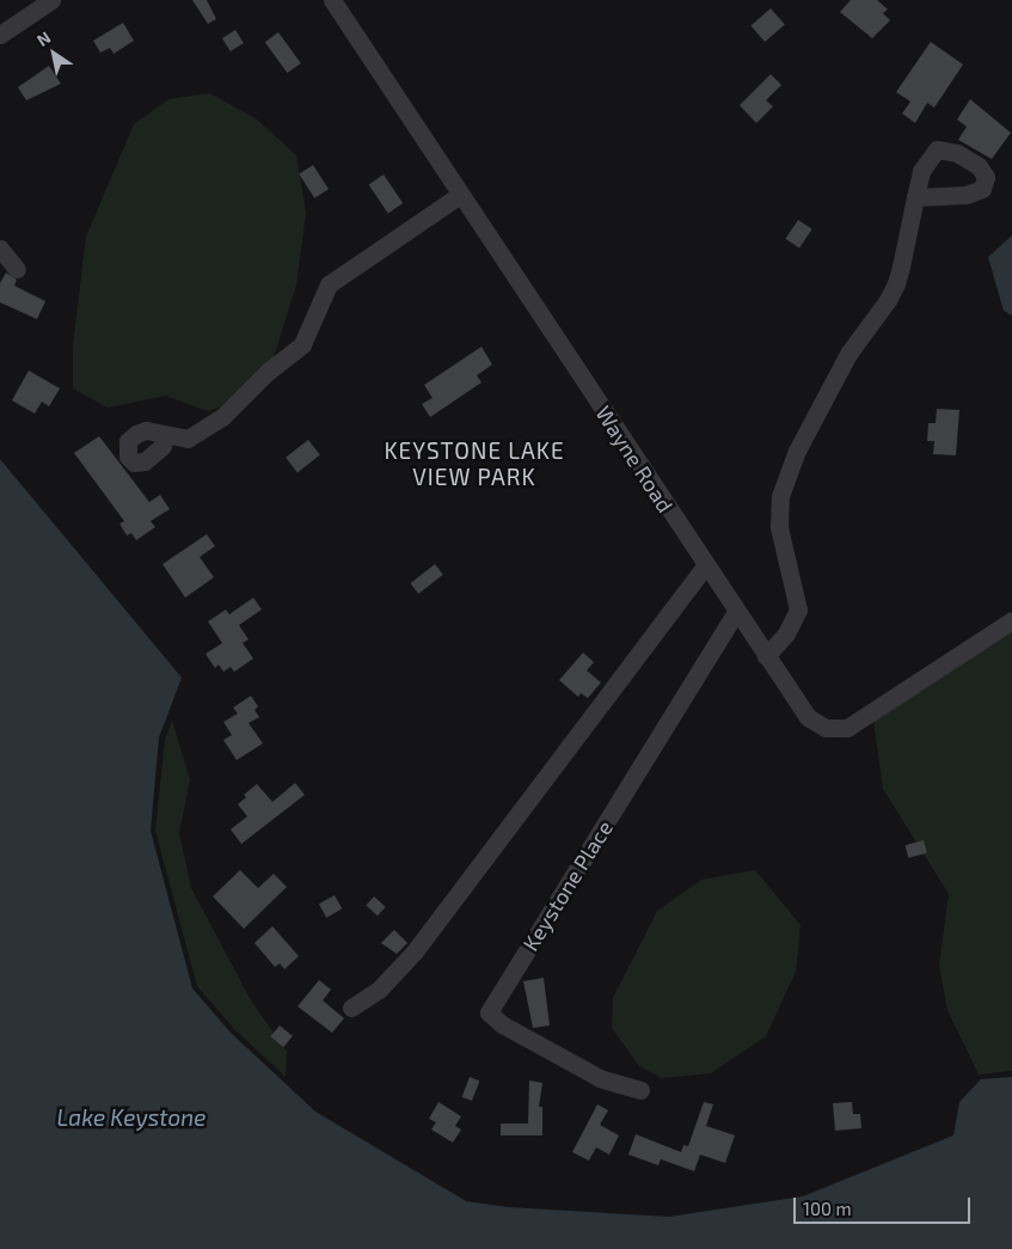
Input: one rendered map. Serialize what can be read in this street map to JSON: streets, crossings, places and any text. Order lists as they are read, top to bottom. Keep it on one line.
{"streets":{"street":["Wayne Road","Keystone Place"]},"crossings":[["Wayne Road","Keystone Place"]],"districts":["KEYSTONE LAKE VIEW PARK"],"water":["Lake Keystone"],"scale_bar":"100 m","north":"top left"}
